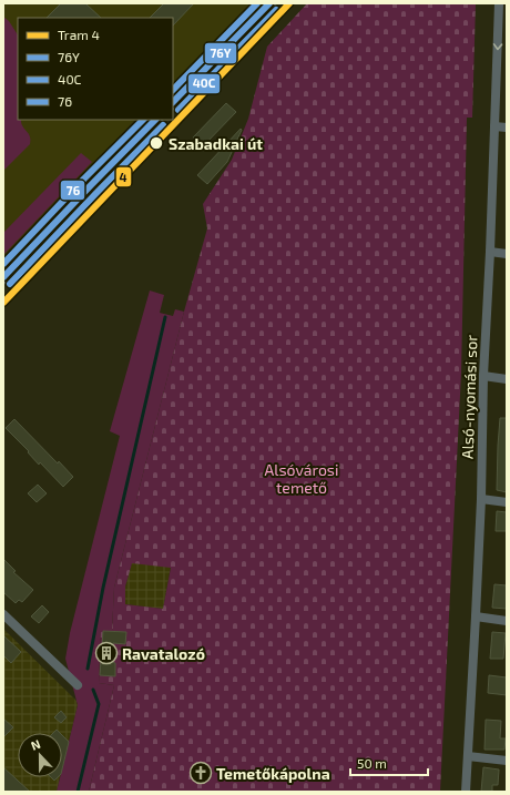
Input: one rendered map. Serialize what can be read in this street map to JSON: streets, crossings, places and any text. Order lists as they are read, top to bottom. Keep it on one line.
{"streets":{"street":["Alsó-nyomási sor"]},"parks":["Alsóvárosi temető"],"places":{"other":["Szabadkai út"],"building":["Ravatalozó"],"church":["Temetőkápolna"]},"lines":["tram line 4","transit line 76Y","transit line 76","transit line 40C"],"legend":["Tram 4","76Y","40C","76"],"scale_bar":"50 m","north":"top"}
